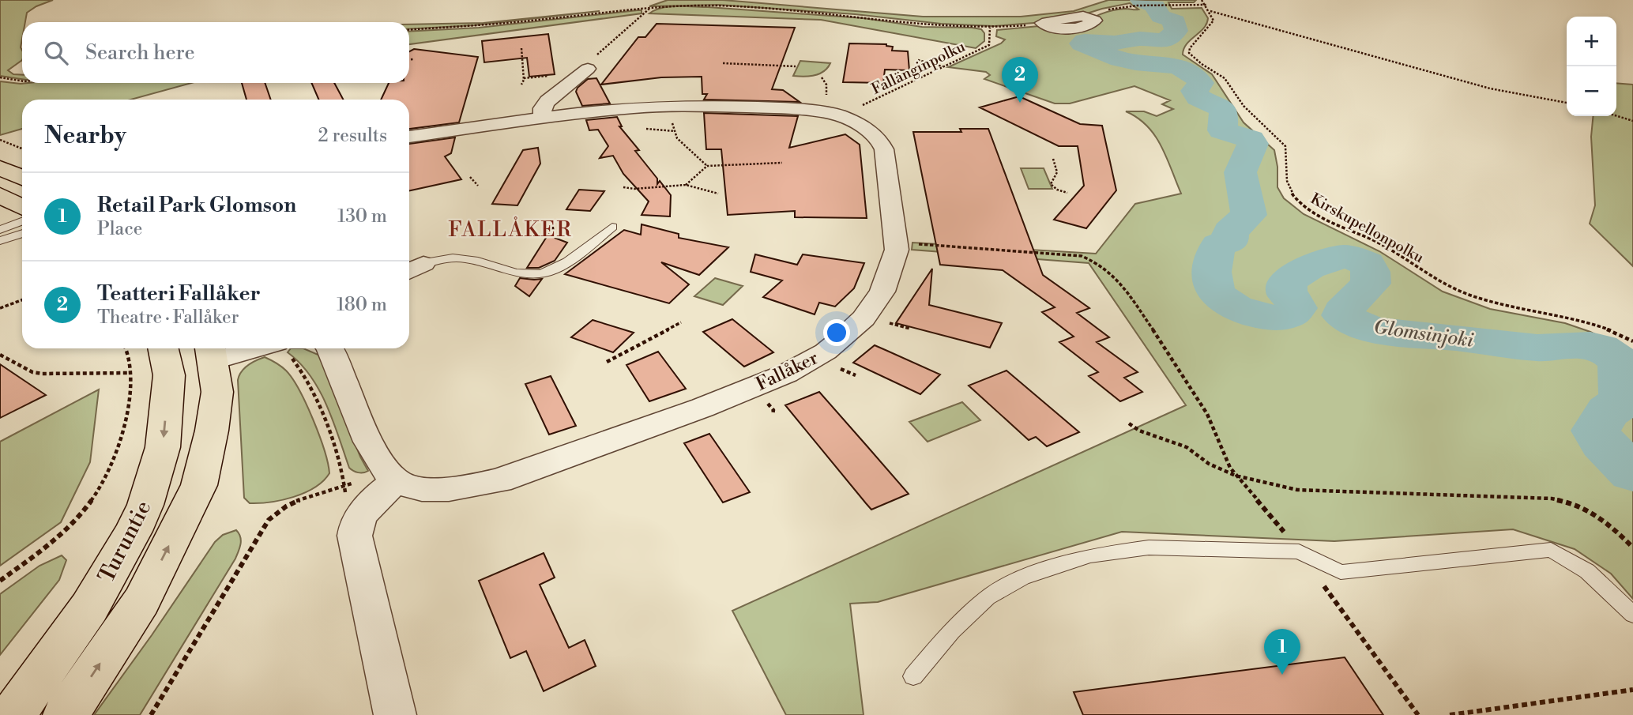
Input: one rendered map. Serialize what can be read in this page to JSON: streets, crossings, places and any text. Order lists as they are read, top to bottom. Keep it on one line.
{"streets":{"main road":["Turuntie"],"street":["Fallåker"],"path":["Fallänginpolku","Kirskupellonpolku"]},"crossings":[["Fallänginpolku","Fallåker"]],"districts":["FALLÅKER"],"water":["Glomsinjoki"],"page":{"map_buttons":["+","−"],"search":"Search here","pins":["2","1"],"heading":["Nearby","2 results"],"list":[{"mark":"1","name":"Retail Park Glomson","note":"Place","value":"130 m"},{"mark":"2","name":"Teatteri Fallåker","note":"Theatre · Fallåker","value":"180 m"}]}}
